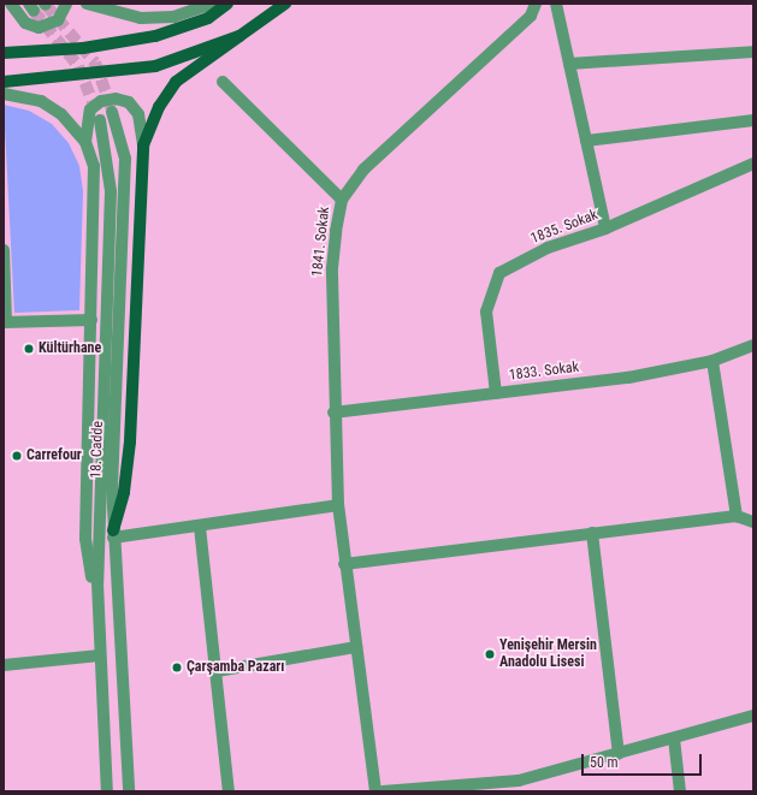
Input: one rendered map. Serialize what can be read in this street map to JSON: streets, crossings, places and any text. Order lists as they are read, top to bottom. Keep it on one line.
{"streets":{"street":["1835. Sokak","1841. Sokak","1833. Sokak","18. Cadde"]},"crossings":[["1835. Sokak","1833. Sokak"],["1841. Sokak","1833. Sokak"]],"places":["Kültürhane","Carrefour","Yenişehir Mersin Anadolu Lisesi","Çarşamba Pazarı"],"scale_bar":"50 m"}
